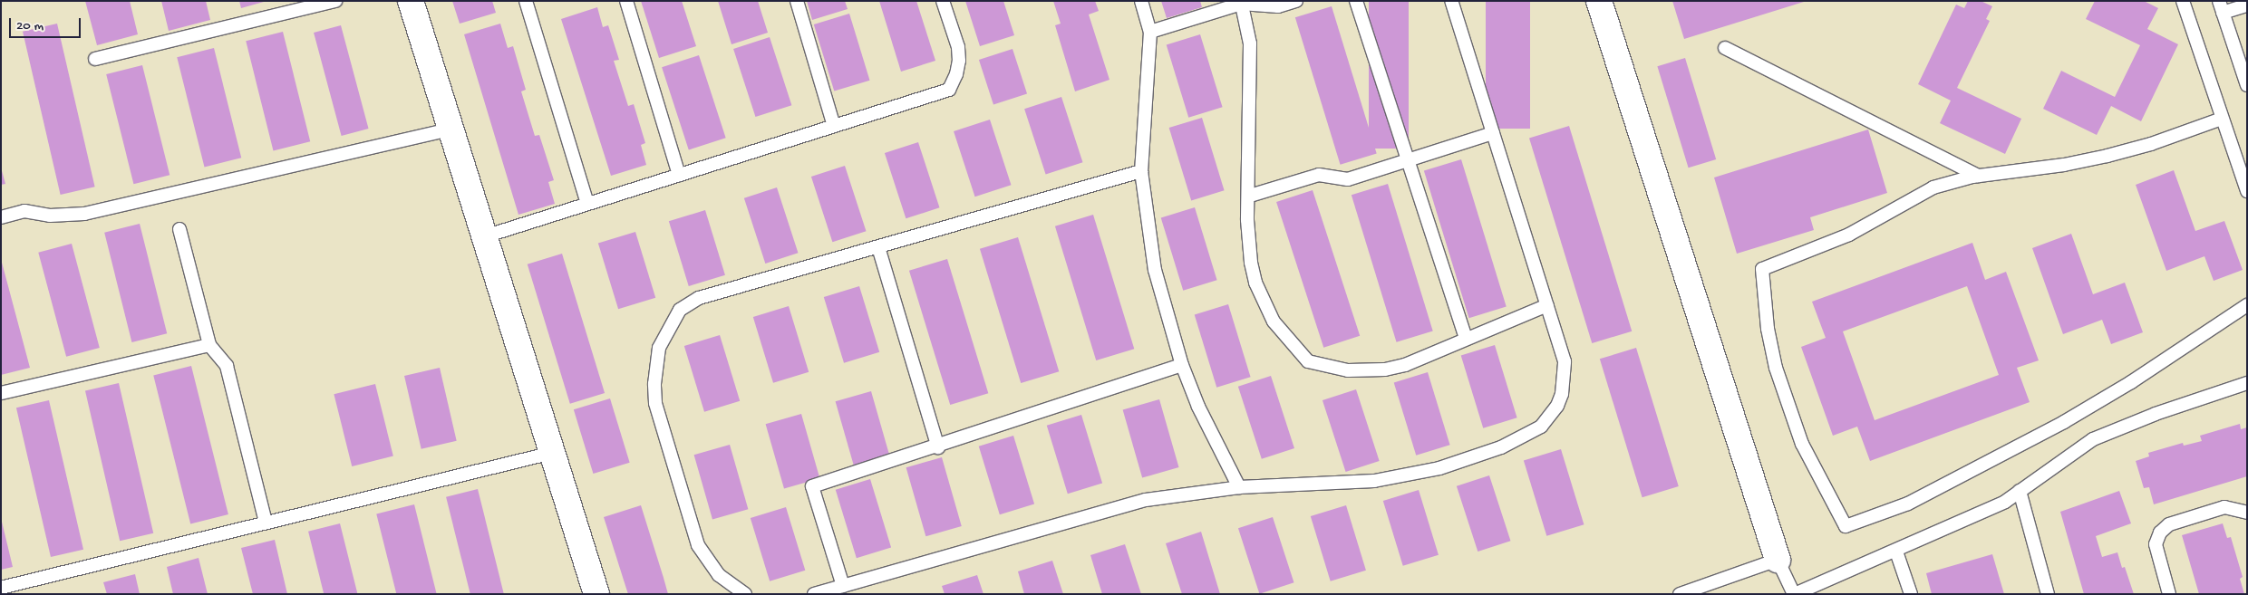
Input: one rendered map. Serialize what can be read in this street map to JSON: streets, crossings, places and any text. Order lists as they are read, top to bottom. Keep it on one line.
{"scale_bar":"20 m"}
